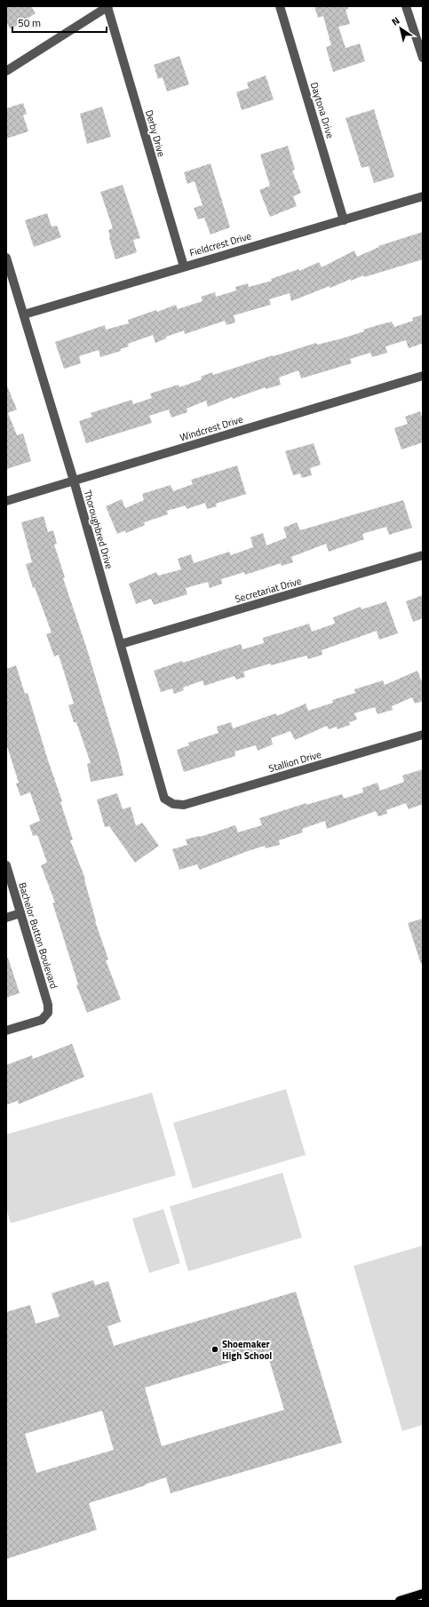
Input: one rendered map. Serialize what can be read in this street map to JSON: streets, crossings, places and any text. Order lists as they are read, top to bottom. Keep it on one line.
{"streets":{"street":["Daytona Drive","Derby Drive","Fieldcrest Drive","Windcrest Drive","Thoroughbred Drive","Secretariat Drive","Stallion Drive","Bachelor Button Boulevard"]},"crossings":[["Daytona Drive","Fieldcrest Drive"],["Derby Drive","Fieldcrest Drive"],["Fieldcrest Drive","Thoroughbred Drive"],["Windcrest Drive","Thoroughbred Drive"],["Thoroughbred Drive","Secretariat Drive"],["Thoroughbred Drive","Stallion Drive"]],"places":["Shoemaker High School"],"scale_bar":"50 m","north":"top left"}
